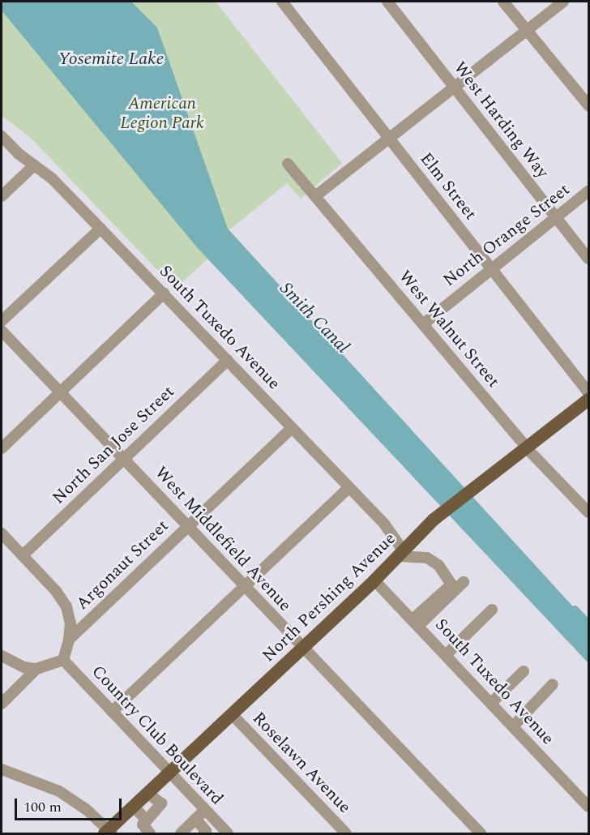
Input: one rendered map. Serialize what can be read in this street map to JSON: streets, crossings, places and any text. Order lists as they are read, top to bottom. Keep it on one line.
{"streets":{"main road":["North Pershing Avenue"],"street":["West Harding Way","Elm Street","North Orange Street","South Tuxedo Avenue","West Walnut Street","North San Jose Street","West Middlefield Avenue","Argonaut Street","Country Club Boulevard","Roselawn Avenue"]},"crossings":[["West Harding Way","North Orange Street"],["Elm Street","North Orange Street"],["North Orange Street","West Walnut Street"],["South Tuxedo Avenue","North San Jose Street"],["South Tuxedo Avenue","Argonaut Street"],["South Tuxedo Avenue","North Pershing Avenue"],["West Walnut Street","North Pershing Avenue"],["North San Jose Street","West Middlefield Avenue"],["West Middlefield Avenue","Argonaut Street"],["West Middlefield Avenue","North Pershing Avenue"],["North Pershing Avenue","Country Club Boulevard"],["North Pershing Avenue","Roselawn Avenue"]],"water":["Yosemite Lake","Smith Canal"],"parks":["American Legion Park"],"scale_bar":"100 m"}
